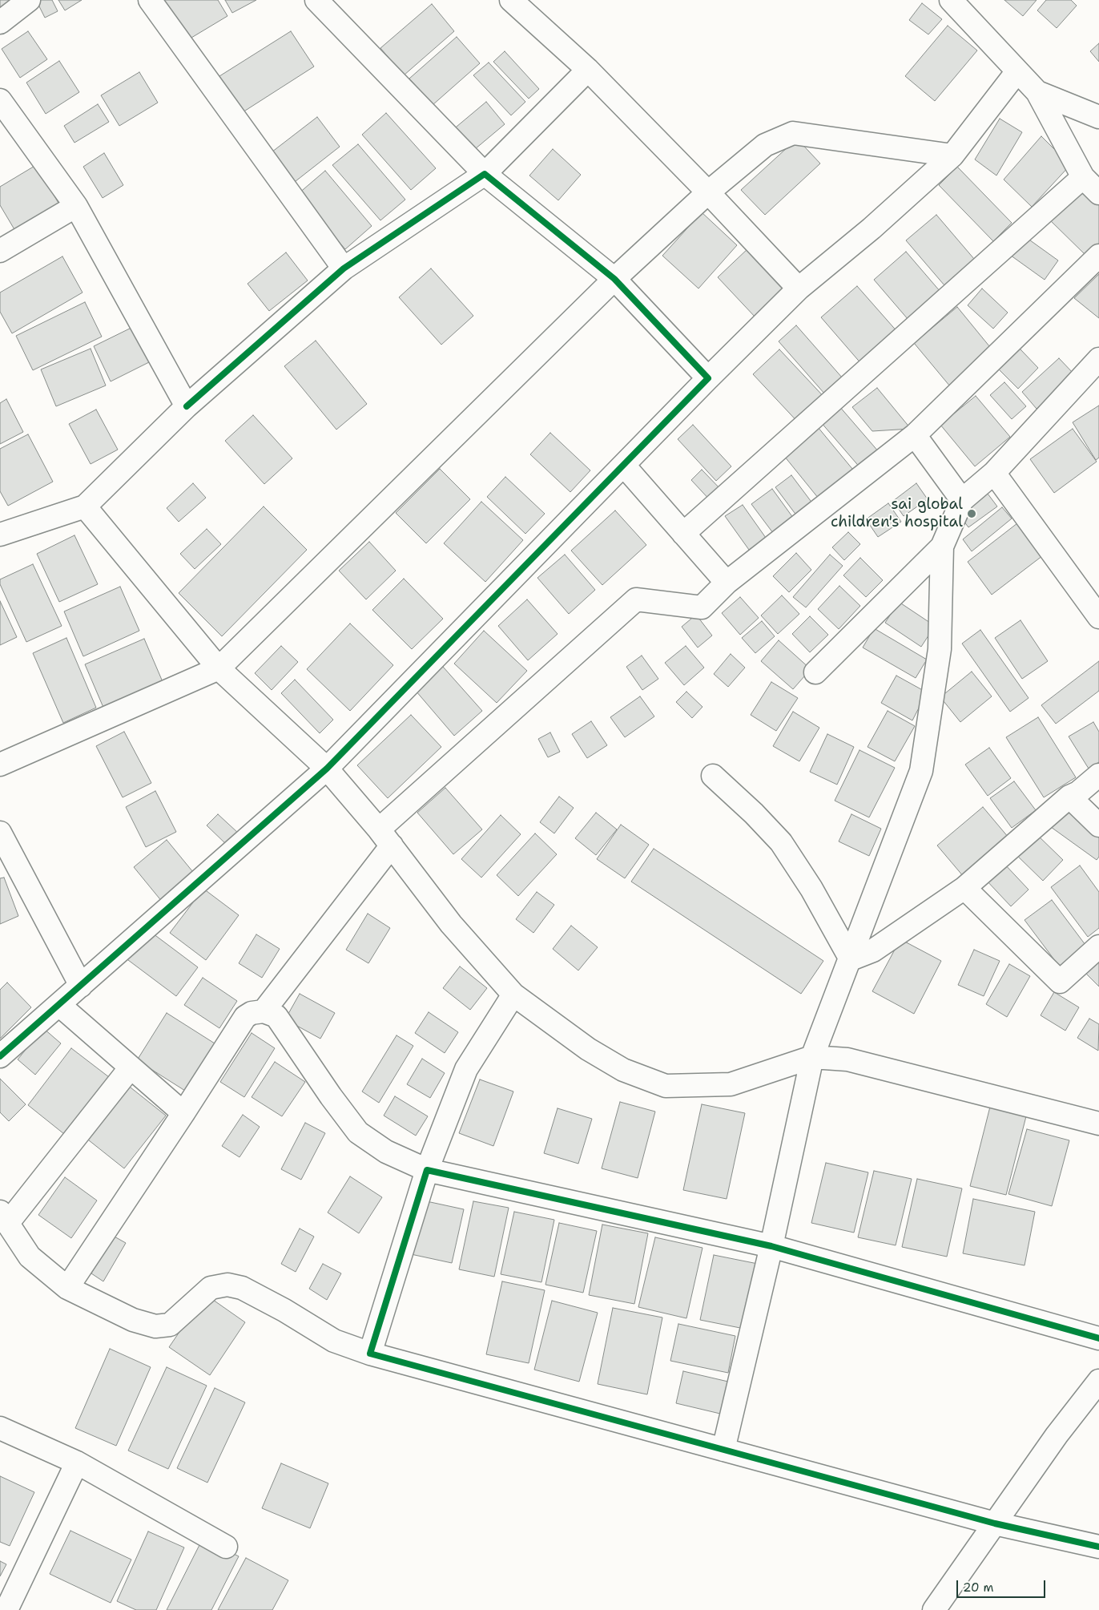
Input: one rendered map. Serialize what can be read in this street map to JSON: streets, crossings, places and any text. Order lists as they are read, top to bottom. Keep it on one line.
{"places":["sai global children's hospital"],"scale_bar":"20 m"}
